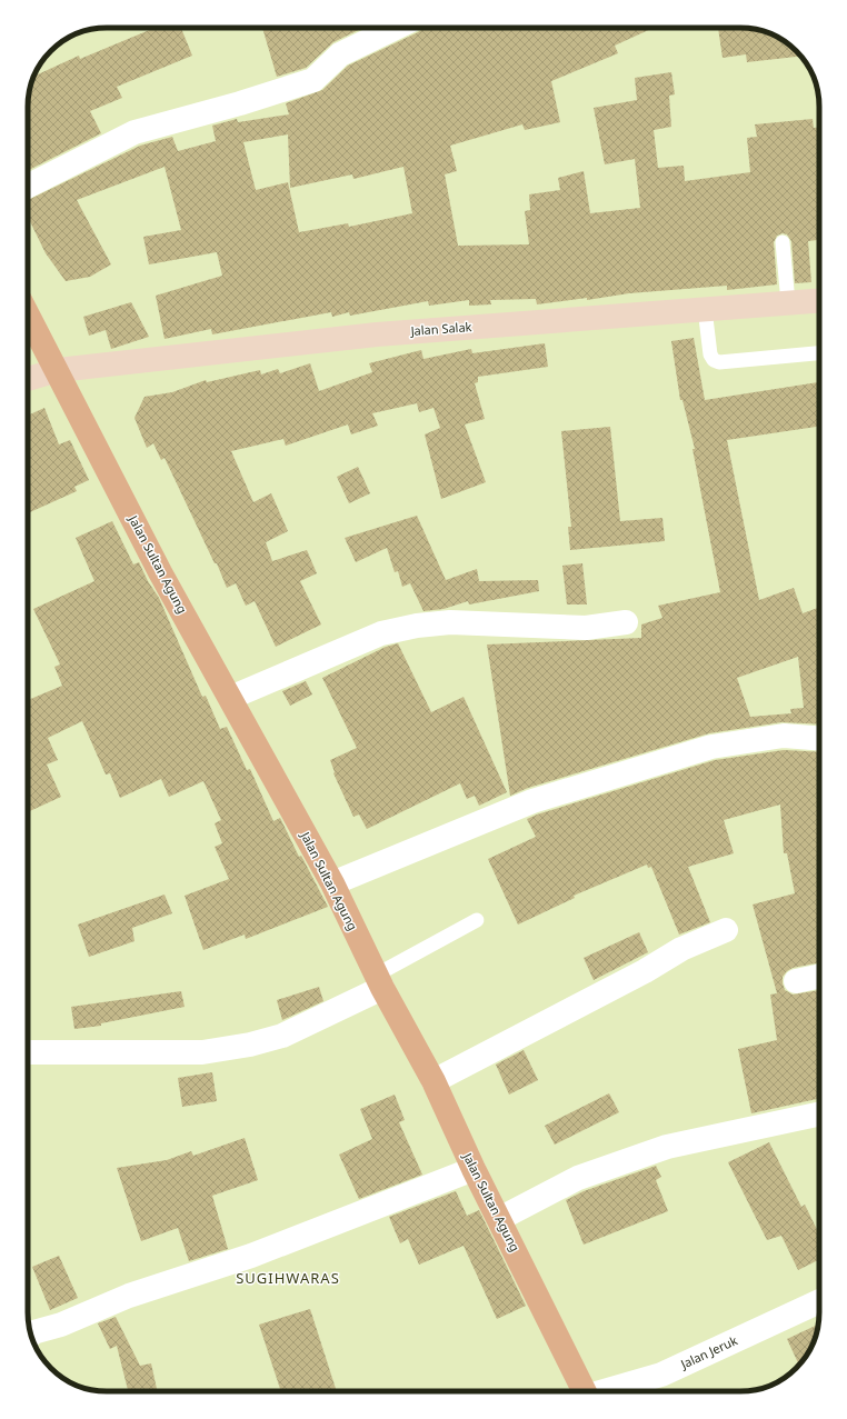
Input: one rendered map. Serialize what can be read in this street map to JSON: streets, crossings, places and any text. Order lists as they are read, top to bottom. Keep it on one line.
{"streets":{"main road":["Jalan Salak","Jalan Sultan Agung"],"street":["Jalan Jeruk"]},"crossings":[["Jalan Salak","Jalan Sultan Agung"]],"districts":["SUGIHWARAS"]}
